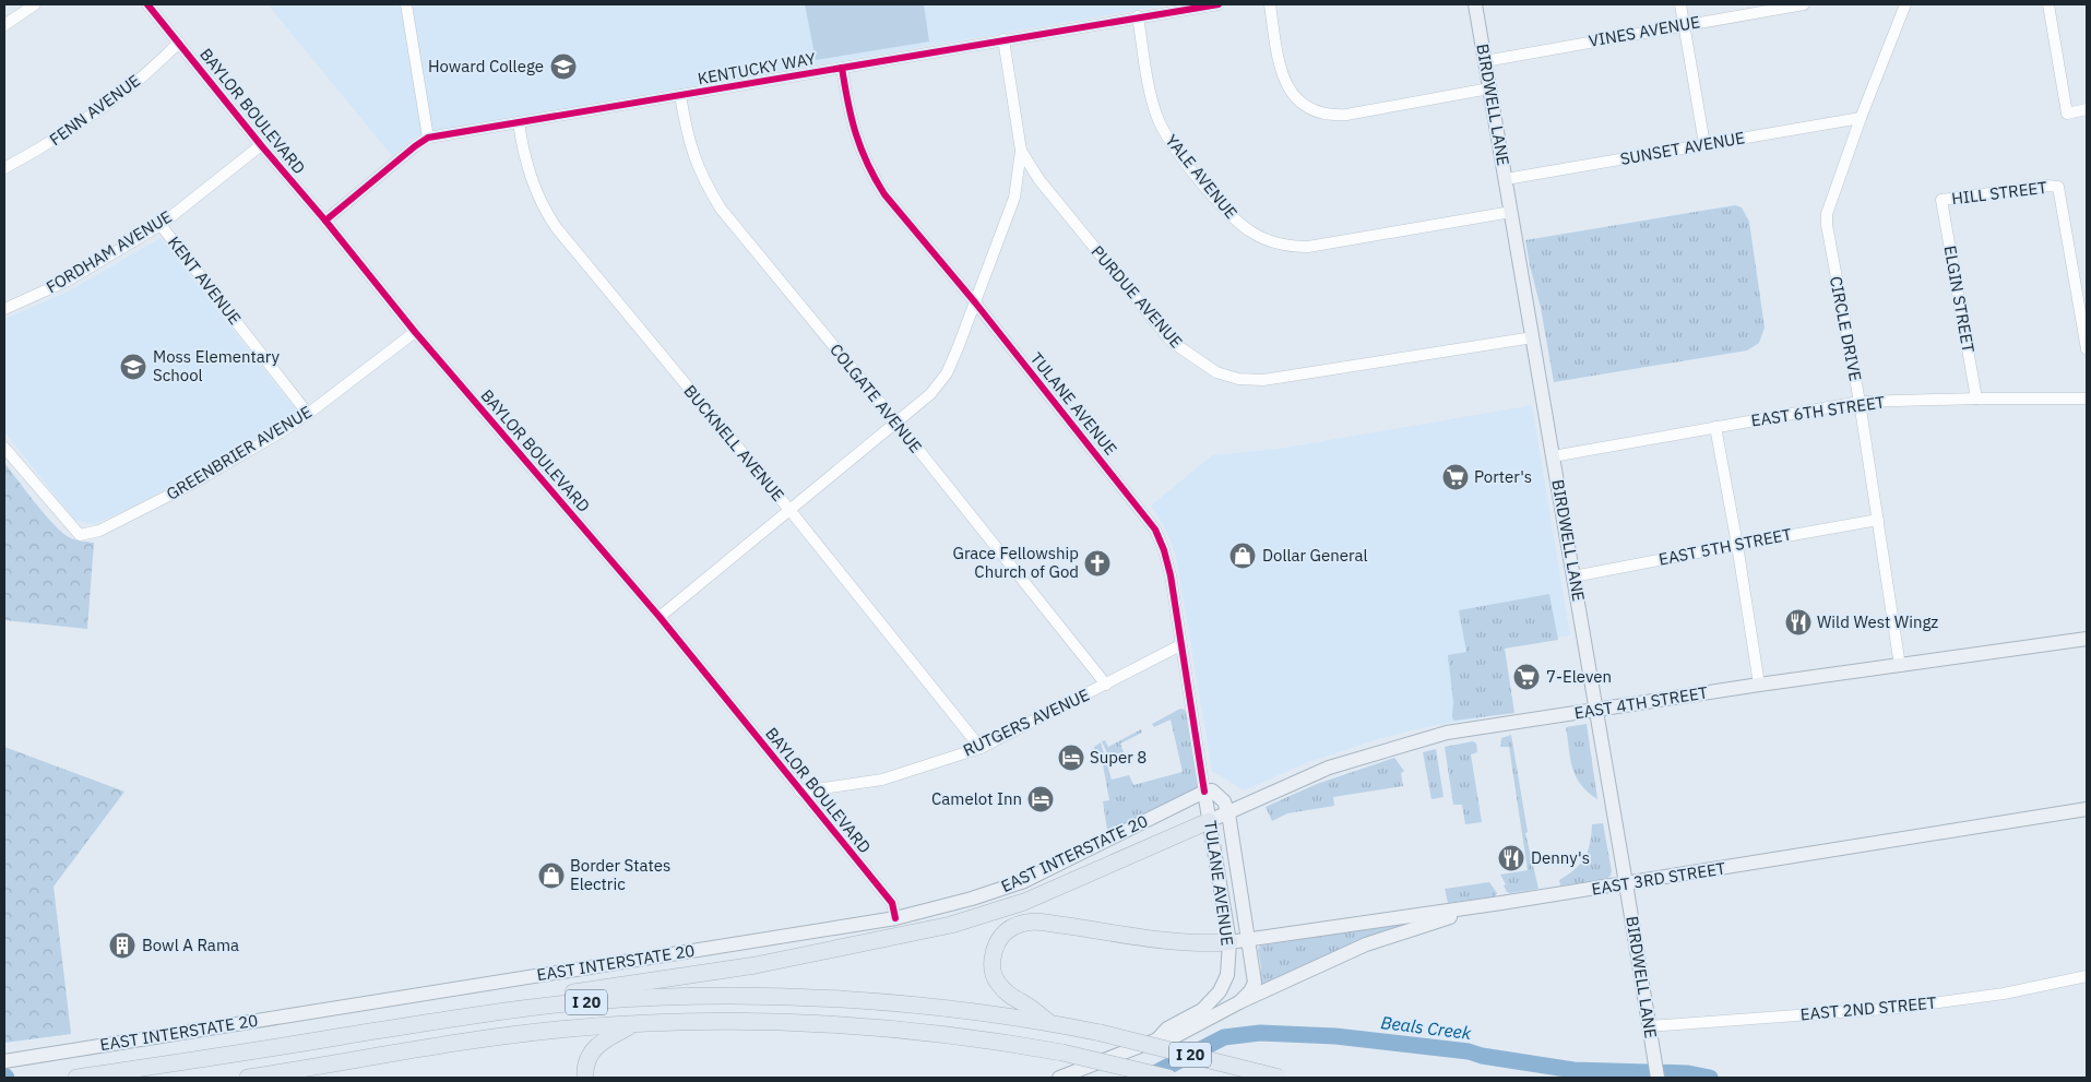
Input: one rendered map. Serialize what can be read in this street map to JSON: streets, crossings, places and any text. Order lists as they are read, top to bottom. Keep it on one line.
{"streets":{"highway":["I 20"],"main road":["BIRDWELL LANE","TULANE AVENUE","EAST 4TH STREET","EAST INTERSTATE 20","EAST 3RD STREET"],"street":["VINES AVENUE","KENTUCKY WAY","FENN AVENUE","BAYLOR BOULEVARD","SUNSET AVENUE","YALE AVENUE","HILL STREET","FORDHAM AVENUE","KENT AVENUE","PURDUE AVENUE","ELGIN STREET","CIRCLE DRIVE","COLGATE AVENUE","EAST 6TH STREET","BUCKNELL AVENUE","GREENBRIER AVENUE","EAST 5TH STREET","RUTGERS AVENUE","EAST 2ND STREET"]},"crossings":[["VINES AVENUE","BIRDWELL LANE"],["KENTUCKY WAY","BAYLOR BOULEVARD"],["KENTUCKY WAY","YALE AVENUE"],["KENTUCKY WAY","PURDUE AVENUE"],["KENTUCKY WAY","COLGATE AVENUE"],["KENTUCKY WAY","TULANE AVENUE"],["KENTUCKY WAY","BUCKNELL AVENUE"],["BIRDWELL LANE","SUNSET AVENUE"],["BIRDWELL LANE","YALE AVENUE"],["BIRDWELL LANE","PURDUE AVENUE"],["BIRDWELL LANE","EAST 6TH STREET"],["BIRDWELL LANE","EAST 5TH STREET"],["BIRDWELL LANE","EAST 4TH STREET"],["BIRDWELL LANE","EAST 3RD STREET"],["BIRDWELL LANE","EAST 2ND STREET"],["FENN AVENUE","BAYLOR BOULEVARD"],["BAYLOR BOULEVARD","FORDHAM AVENUE"],["BAYLOR BOULEVARD","GREENBRIER AVENUE"],["BAYLOR BOULEVARD","RUTGERS AVENUE"],["BAYLOR BOULEVARD","EAST INTERSTATE 20"],["SUNSET AVENUE","CIRCLE DRIVE"],["HILL STREET","ELGIN STREET"],["FORDHAM AVENUE","KENT AVENUE"],["KENT AVENUE","GREENBRIER AVENUE"],["ELGIN STREET","EAST 6TH STREET"],["CIRCLE DRIVE","EAST 6TH STREET"],["CIRCLE DRIVE","EAST 5TH STREET"],["CIRCLE DRIVE","EAST 4TH STREET"],["COLGATE AVENUE","RUTGERS AVENUE"],["TULANE AVENUE","EAST 4TH STREET"],["TULANE AVENUE","RUTGERS AVENUE"],["TULANE AVENUE","EAST INTERSTATE 20"],["TULANE AVENUE","EAST 3RD STREET"],["BUCKNELL AVENUE","RUTGERS AVENUE"]],"water":["Beals Creek"],"places":{"school or university":["Howard College","Moss Elementary School"],"supermarket":["Porter's","7-Eleven"],"shop":["Dollar General","Border States Electric"],"church":["Grace Fellowship Church of God"],"restaurant":["Wild West Wingz","Denny's"],"hotel":["Super 8","Camelot Inn"],"building":["Bowl A Rama"]}}
